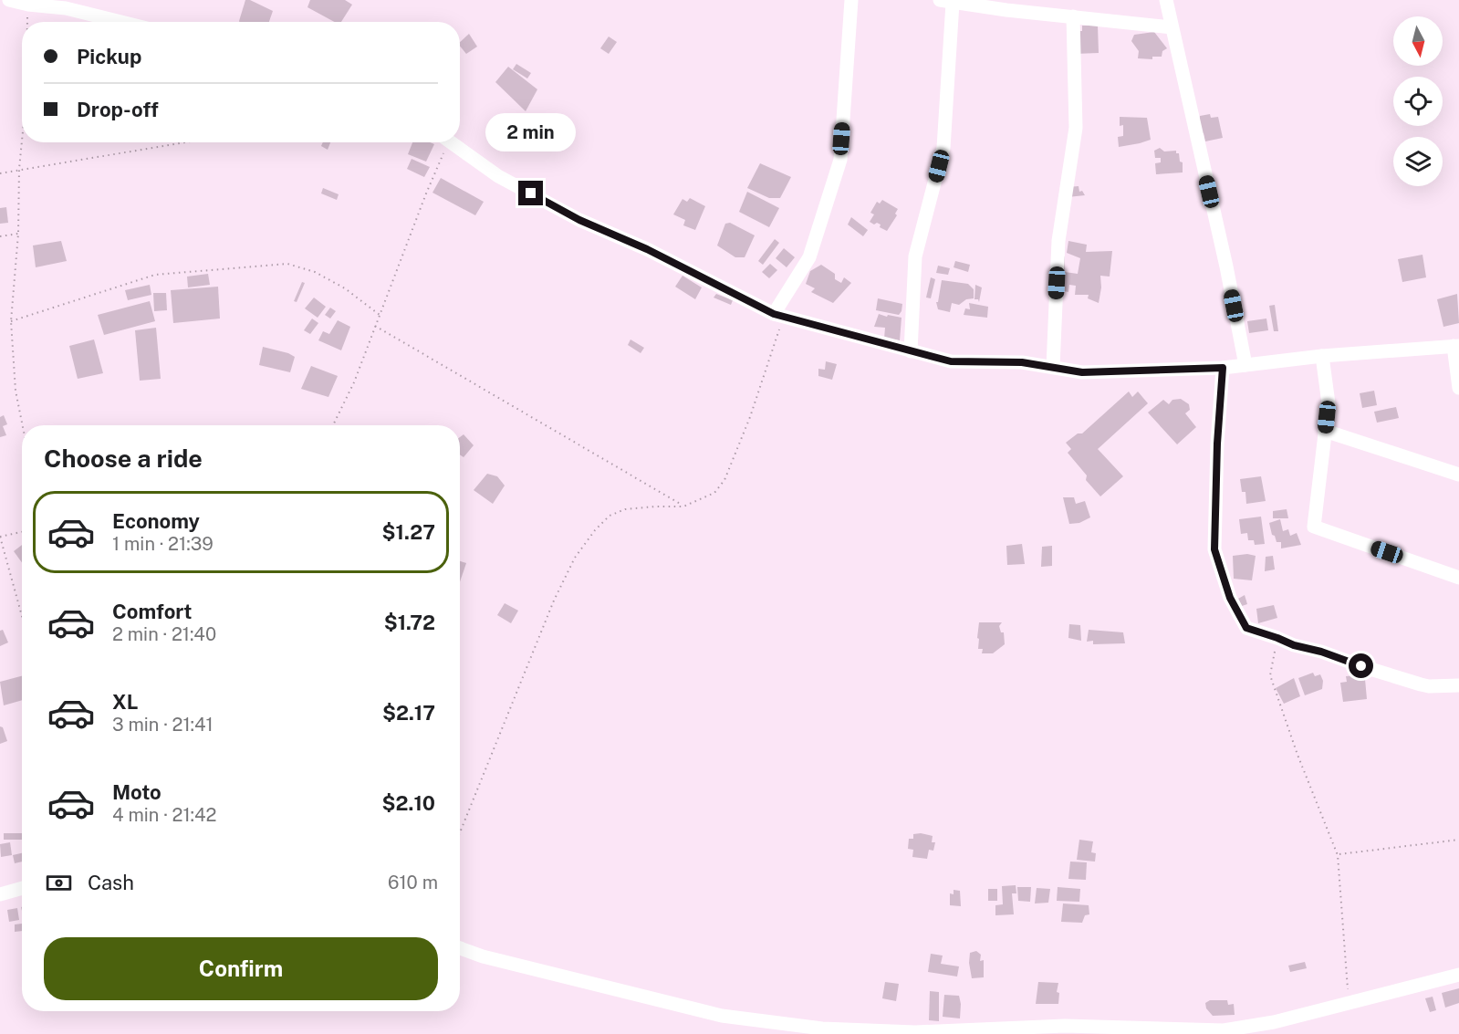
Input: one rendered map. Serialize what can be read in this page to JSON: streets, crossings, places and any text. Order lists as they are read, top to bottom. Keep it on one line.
{"north":"bottom","page":{"banner":["Pickup","Drop-off"],"bubble":"2 min","heading":"Choose a ride","list":[{"name":"Economy","note":"1 min · 21:39","value":"$1.27"},{"name":"Comfort","note":"2 min · 21:40","value":"$1.72"},{"name":"XL","note":"3 min · 21:41","value":"$2.17"},{"name":"Moto","note":"4 min · 21:42","value":"$2.10"}],"pay":["Cash","610 m"],"buttons":"Confirm"}}
